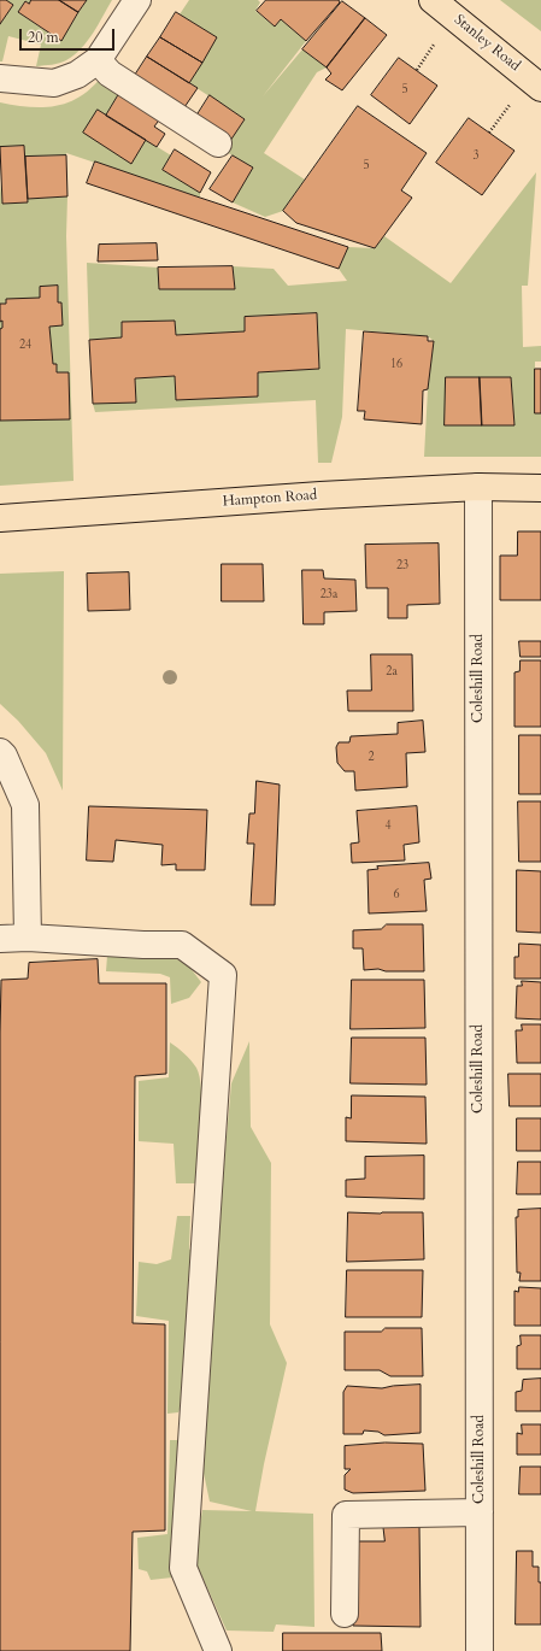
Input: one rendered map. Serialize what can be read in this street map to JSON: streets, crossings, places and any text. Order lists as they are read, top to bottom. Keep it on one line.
{"streets":{"main road":["Stanley Road","Hampton Road"],"street":["Coleshill Road"]},"crossings":[["Hampton Road","Coleshill Road"]],"house_numbers":["5","3","5","24","16","23","23a","2a","2","4","6"],"scale_bar":"20 m"}
